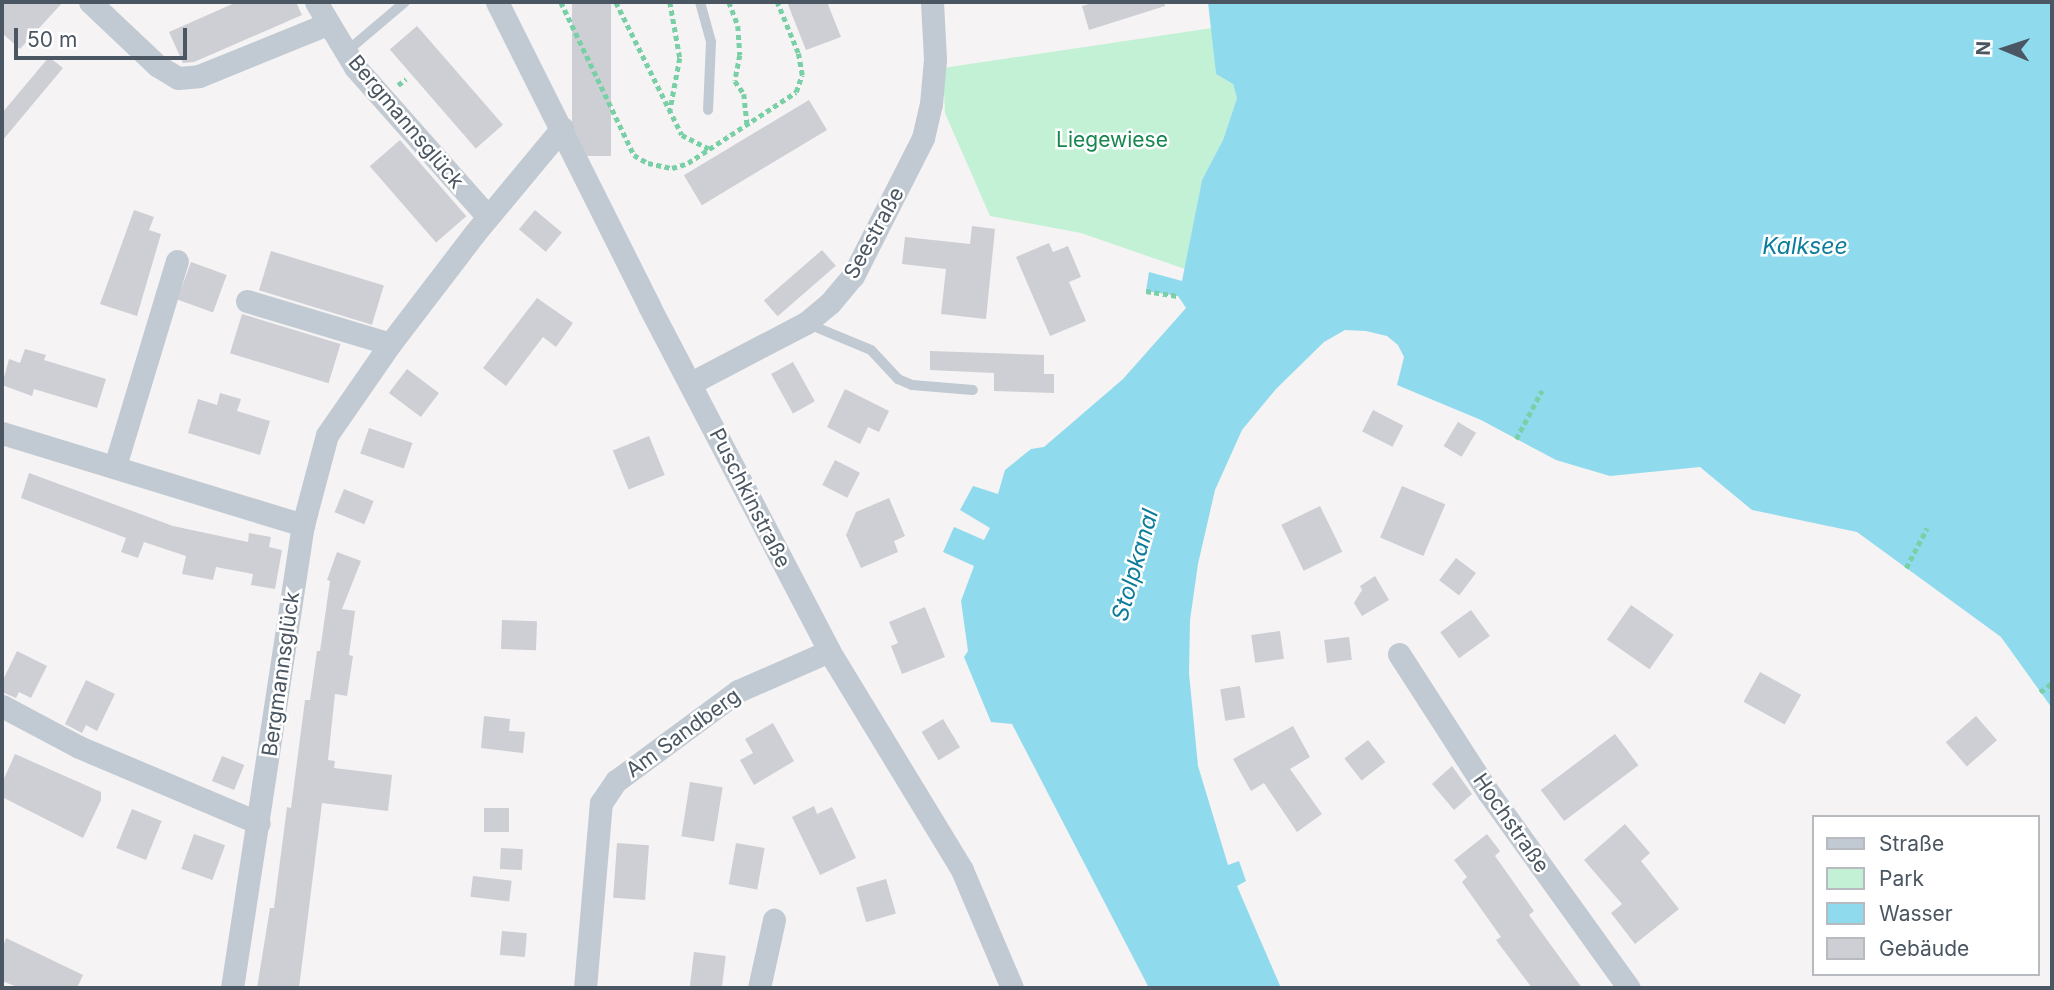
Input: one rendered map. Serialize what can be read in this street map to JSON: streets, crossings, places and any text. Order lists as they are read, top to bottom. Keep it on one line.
{"streets":{"street":["Bergmannsglück","Seestraße","Puschkinstraße","Am Sandberg","Hochstraße"]},"crossings":[["Bergmannsglück","Puschkinstraße"],["Seestraße","Puschkinstraße"],["Puschkinstraße","Am Sandberg"]],"water":["Kalksee","Stolpkanal"],"parks":["Liegewiese"],"legend":["Straße","Park","Wasser","Gebäude"],"scale_bar":"50 m","north":"left"}
